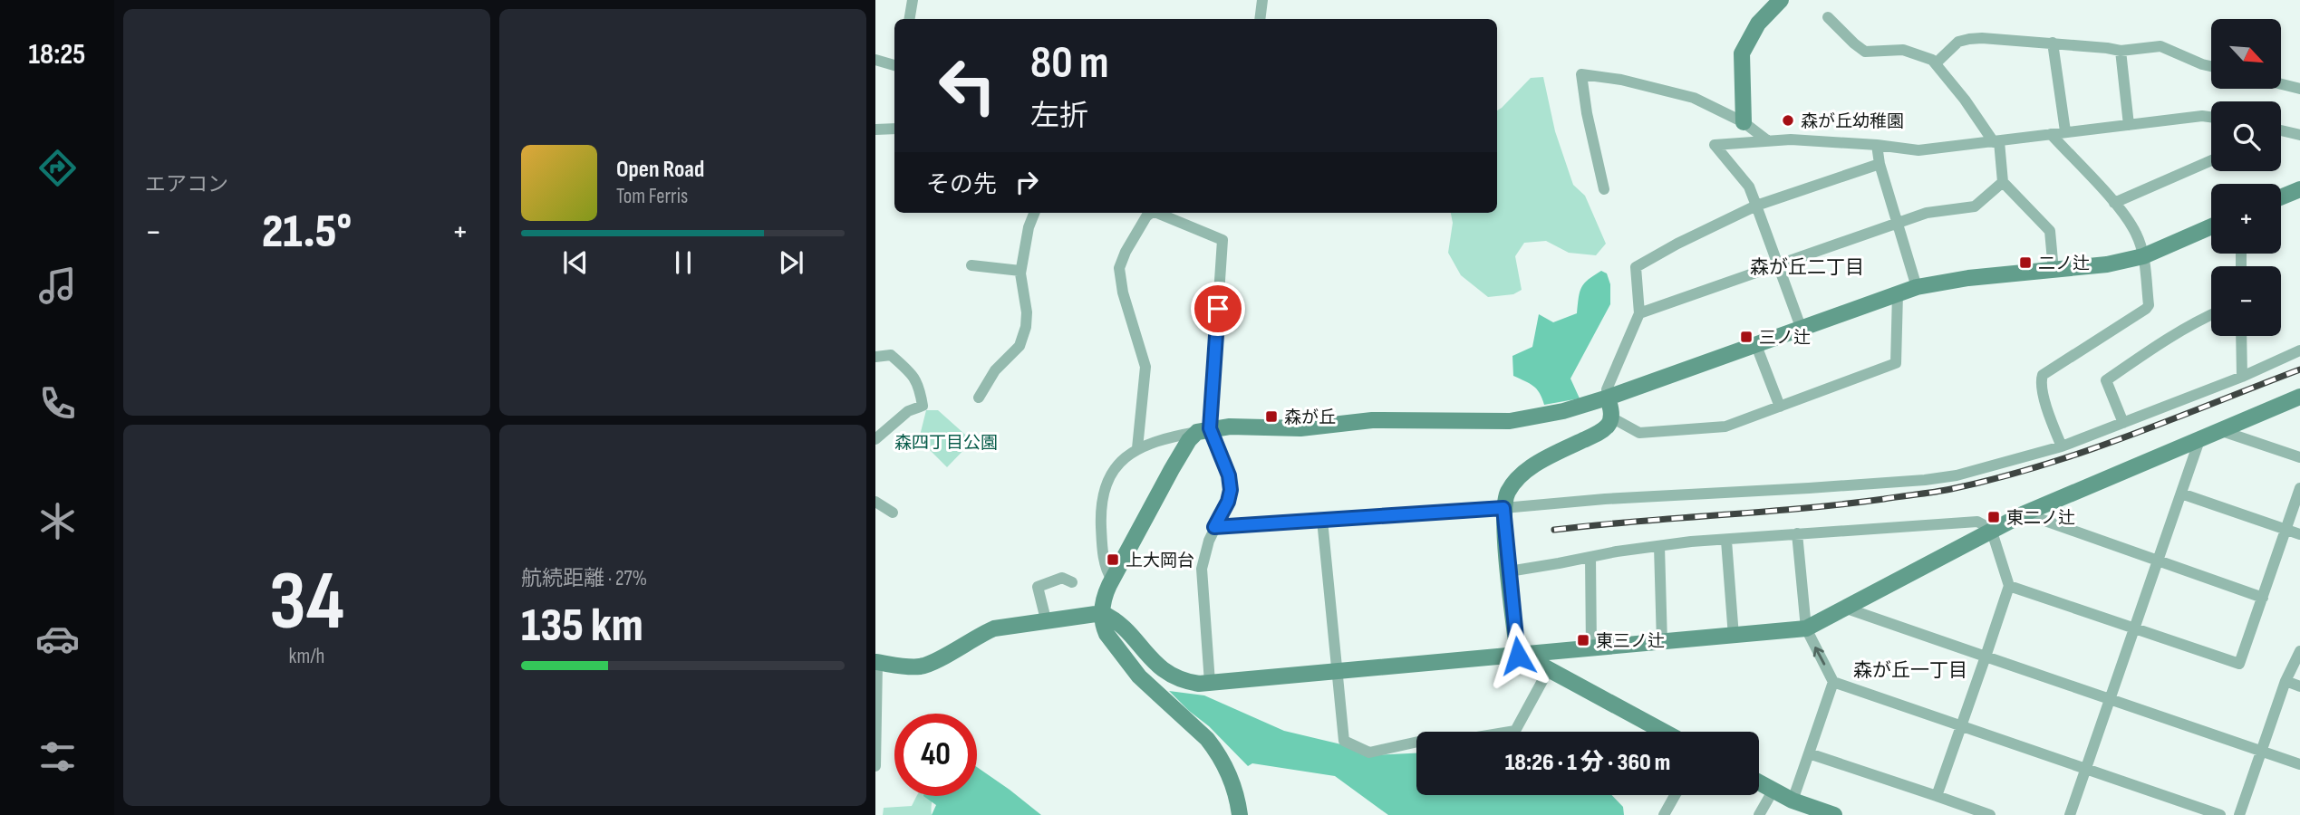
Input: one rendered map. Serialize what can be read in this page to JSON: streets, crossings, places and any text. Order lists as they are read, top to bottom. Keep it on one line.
{"districts":["森が丘二丁目","森が丘一丁目"],"parks":["森四丁目公園"],"places":{"other":["森が丘幼稚園"],"transit":["二ノ辻","三ノ辻","森が丘","東二ノ辻","上大岡台","東三ノ辻"]},"north":"bottom right","page":{"tabs":"18:25","tile":["エアコン",["34","km/h"],["航続距離 · 27%","135 km"]],"map_buttons":["+","−"],"turn":["80 m","左折"],"song":["Open Road","Tom Ferris"],"then":"その先","heat":["−","21.5°","+"],"limit":"40","trip":"18:26 · 1 分 · 360 m"}}
